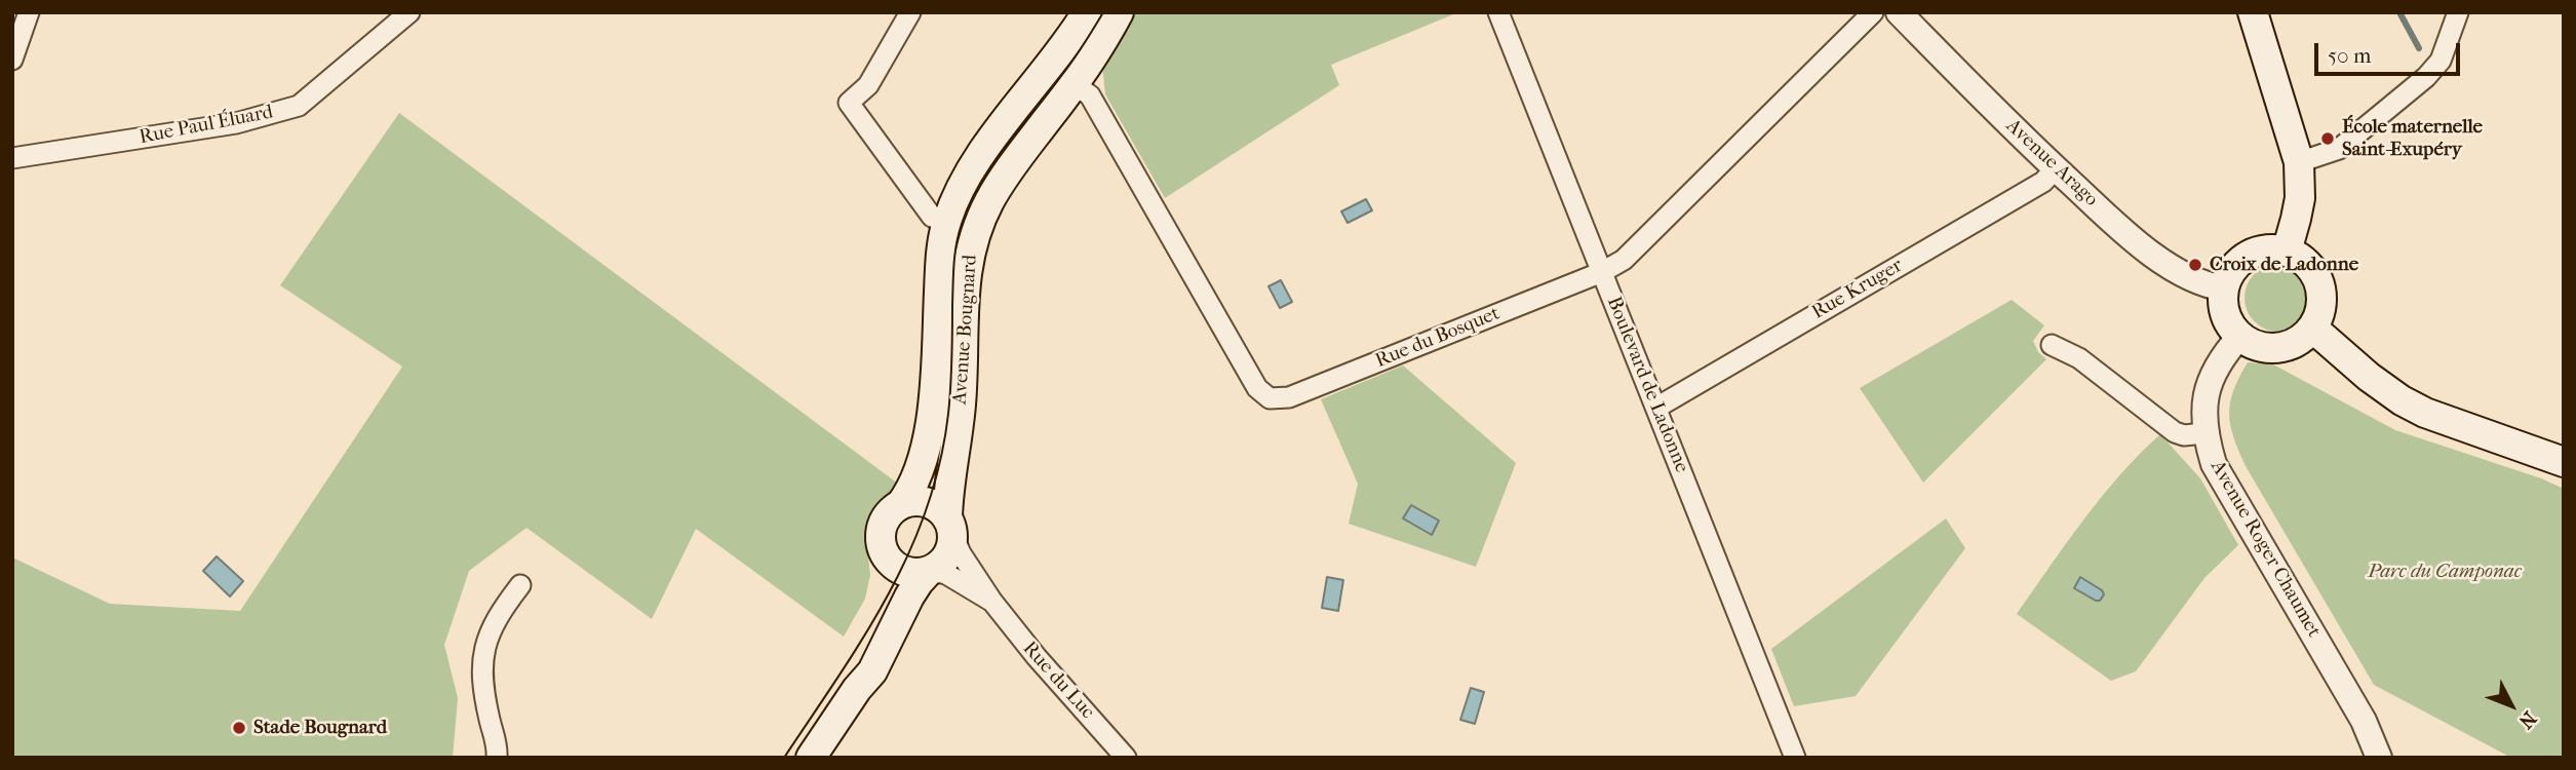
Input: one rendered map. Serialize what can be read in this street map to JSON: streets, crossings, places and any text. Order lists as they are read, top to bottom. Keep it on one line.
{"streets":{"main road":["Avenue Bougnard"],"street":["Rue Paul Éluard","Avenue Arago","Rue Kruger","Rue du Bosquet","Boulevard de Ladonne","Avenue Roger Chaumet","Rue du Luc"]},"crossings":[["Avenue Arago","Rue Kruger"],["Avenue Arago","Avenue Roger Chaumet"],["Rue Kruger","Boulevard de Ladonne"],["Avenue Bougnard","Rue du Bosquet"],["Avenue Bougnard","Rue du Luc"],["Rue du Bosquet","Boulevard de Ladonne"]],"parks":["Parc du Camponac"],"places":["École maternelle Saint-Exupéry","Croix de Ladonne","Stade Bougnard"],"scale_bar":"50 m","north":"bottom right"}
